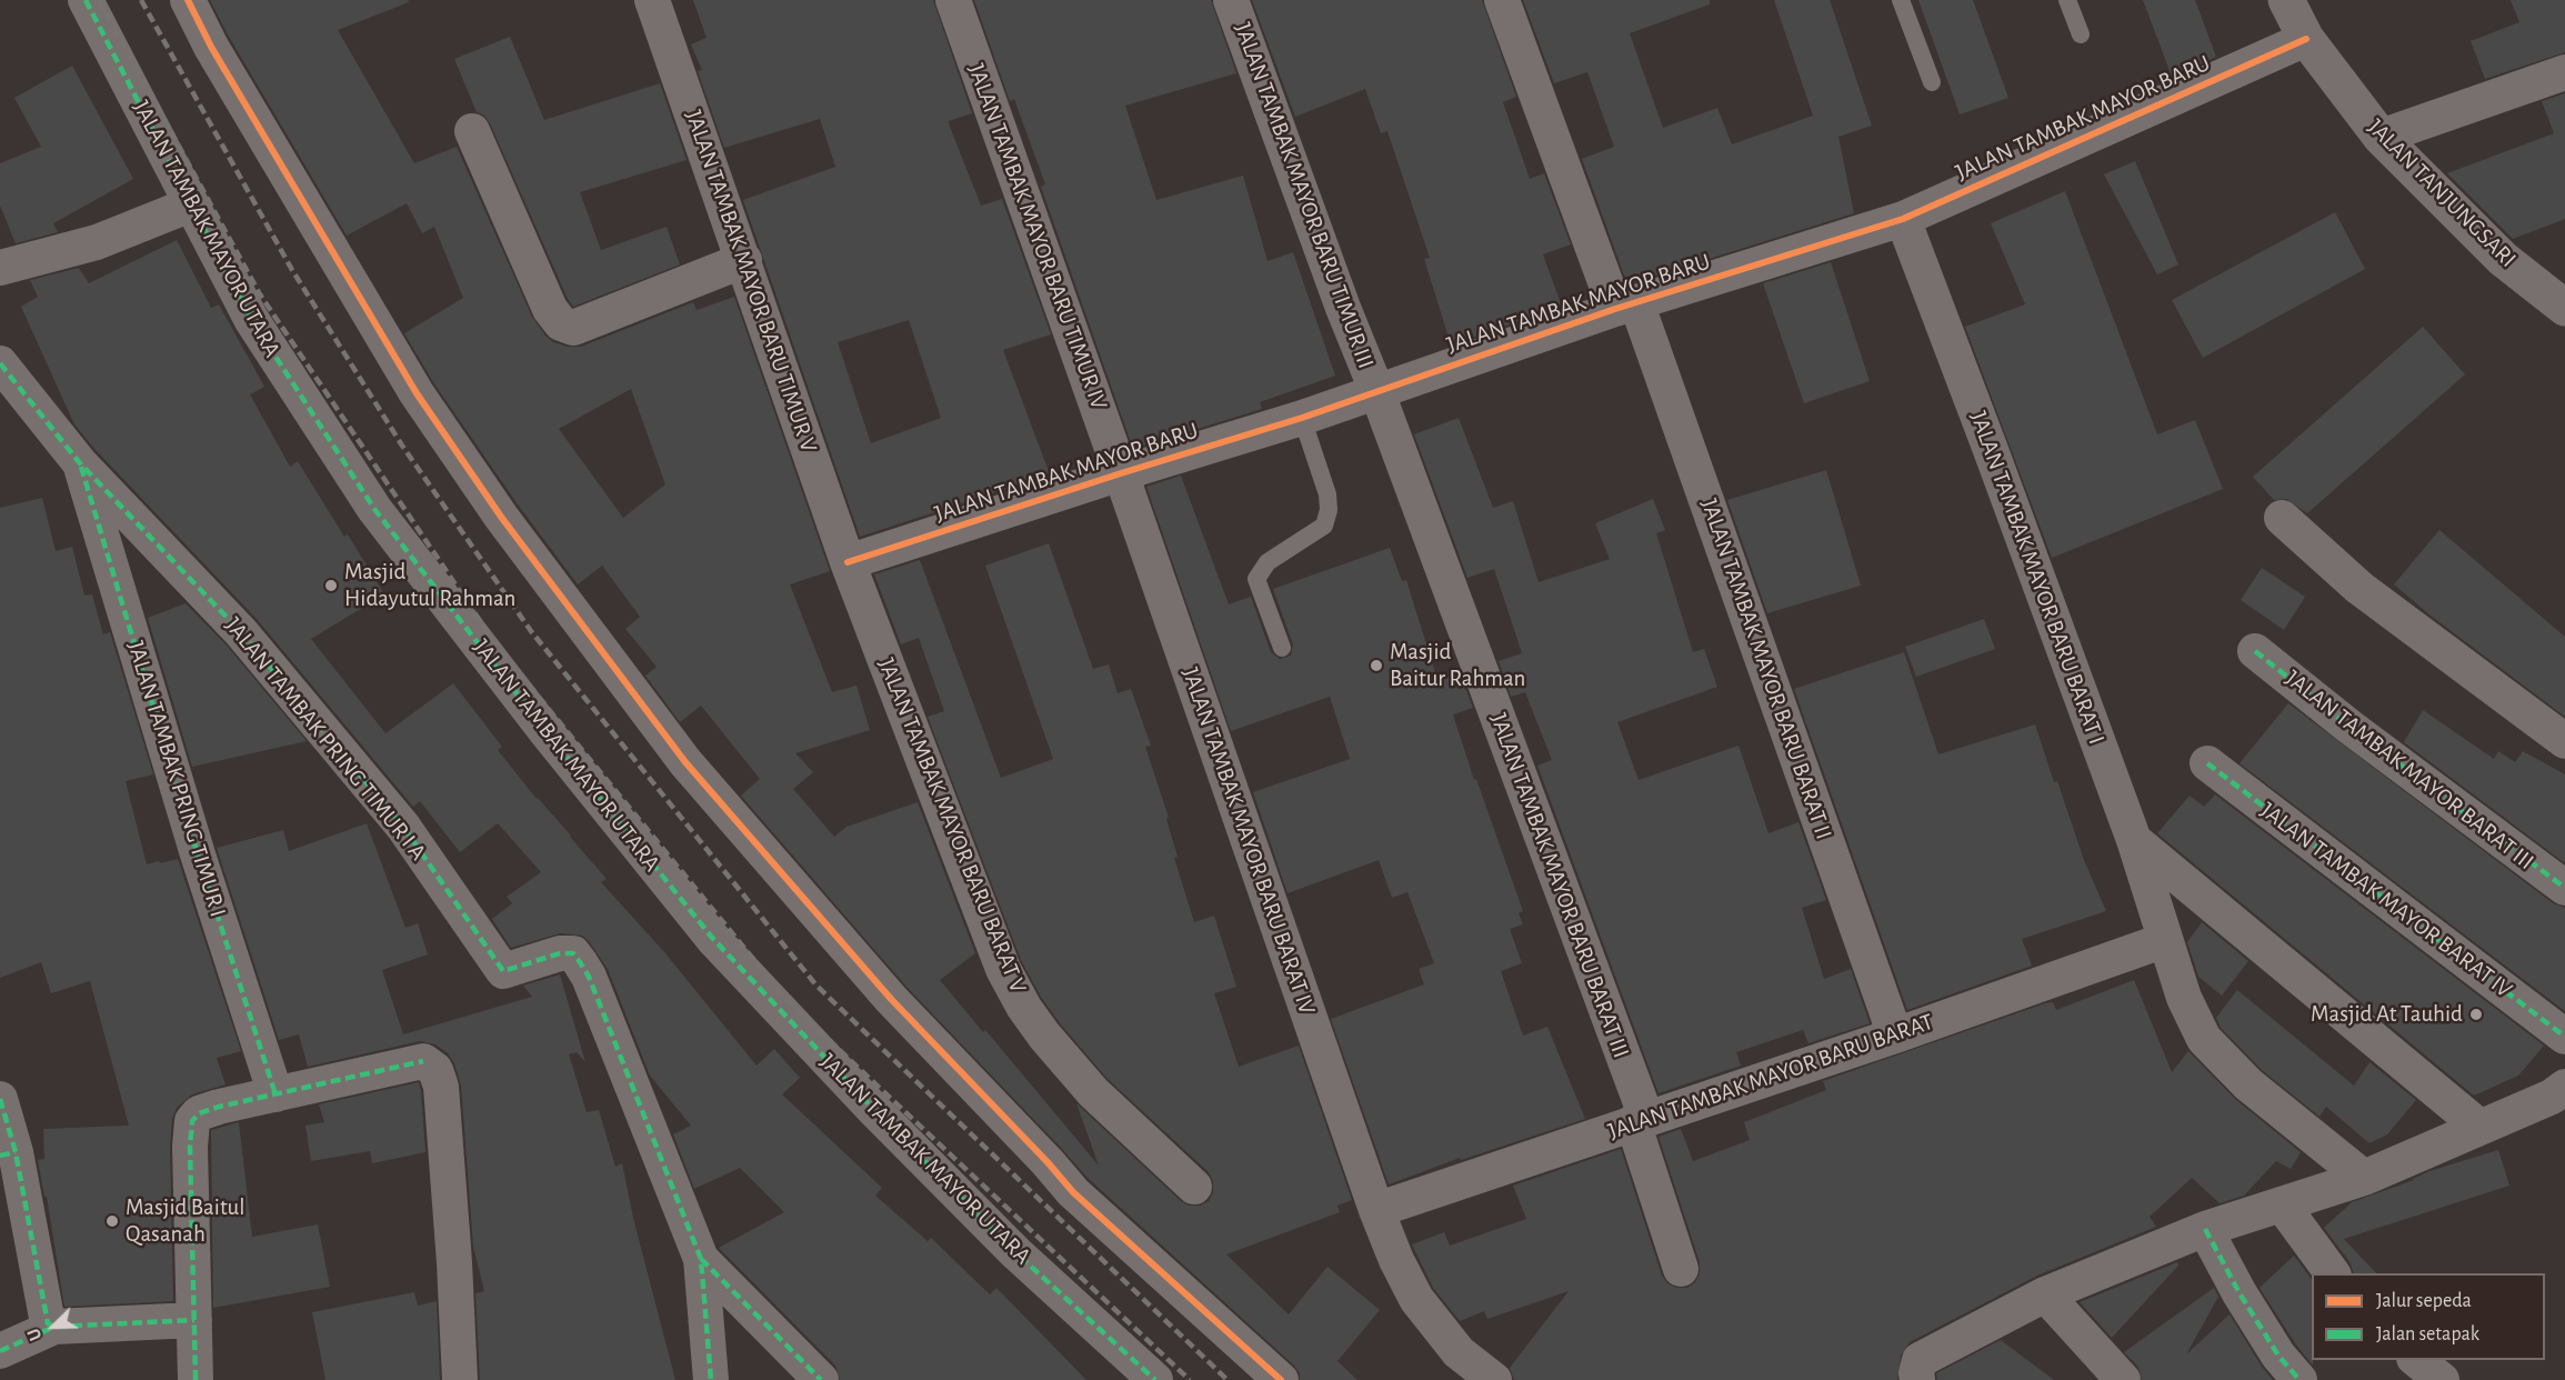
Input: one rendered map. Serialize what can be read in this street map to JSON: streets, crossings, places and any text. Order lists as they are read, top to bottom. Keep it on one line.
{"streets":{"main road":["JALAN TANJUNGSARI"],"street":["JALAN TAMBAK MAYOR BARU","JALAN TAMBAK MAYOR BARU TIMUR III","JALAN TAMBAK MAYOR UTARA","JALAN TAMBAK MAYOR BARU TIMUR IV","JALAN TAMBAK MAYOR BARU TIMUR V","JALAN TAMBAK MAYOR BARU BARAT I","JALAN TAMBAK MAYOR BARU BARAT II","JALAN TAMBAK PRING TIMUR I A","JALAN TAMBAK MAYOR BARAT III","JALAN TAMBAK PRING TIMUR I","JALAN TAMBAK MAYOR BARU BARAT V","JALAN TAMBAK MAYOR BARU BARAT IV","JALAN TAMBAK MAYOR BARU BARAT III","JALAN TAMBAK MAYOR BARAT IV","JALAN TAMBAK MAYOR BARU BARAT"]},"crossings":[["JALAN TAMBAK MAYOR BARU","JALAN TANJUNGSARI"],["JALAN TAMBAK MAYOR BARU","JALAN TAMBAK MAYOR BARU TIMUR III"],["JALAN TAMBAK MAYOR BARU","JALAN TAMBAK MAYOR BARU TIMUR IV"],["JALAN TAMBAK MAYOR BARU","JALAN TAMBAK MAYOR BARU TIMUR V"],["JALAN TAMBAK MAYOR BARU","JALAN TAMBAK MAYOR BARU BARAT I"],["JALAN TAMBAK MAYOR BARU","JALAN TAMBAK MAYOR BARU BARAT II"],["JALAN TAMBAK MAYOR BARU","JALAN TAMBAK MAYOR BARU BARAT V"],["JALAN TAMBAK MAYOR BARU","JALAN TAMBAK MAYOR BARU BARAT IV"],["JALAN TAMBAK MAYOR BARU","JALAN TAMBAK MAYOR BARU BARAT III"],["JALAN TAMBAK MAYOR BARU TIMUR III","JALAN TAMBAK MAYOR BARU BARAT III"],["JALAN TAMBAK MAYOR BARU TIMUR IV","JALAN TAMBAK MAYOR BARU BARAT IV"],["JALAN TAMBAK MAYOR BARU TIMUR V","JALAN TAMBAK MAYOR BARU BARAT V"],["JALAN TAMBAK MAYOR BARU BARAT I","JALAN TAMBAK MAYOR BARU BARAT"],["JALAN TAMBAK MAYOR BARU BARAT II","JALAN TAMBAK MAYOR BARU BARAT"],["JALAN TAMBAK PRING TIMUR I A","JALAN TAMBAK PRING TIMUR I"],["JALAN TAMBAK MAYOR BARU BARAT IV","JALAN TAMBAK MAYOR BARU BARAT"],["JALAN TAMBAK MAYOR BARU BARAT III","JALAN TAMBAK MAYOR BARU BARAT"]],"places":["Masjid Hidayutul Rahman","Masjid Baitur Rahman","Masjid At Tauhid","Masjid Baitul Qasanah"],"legend":["Jalur sepeda","Jalan setapak"],"north":"bottom left"}
